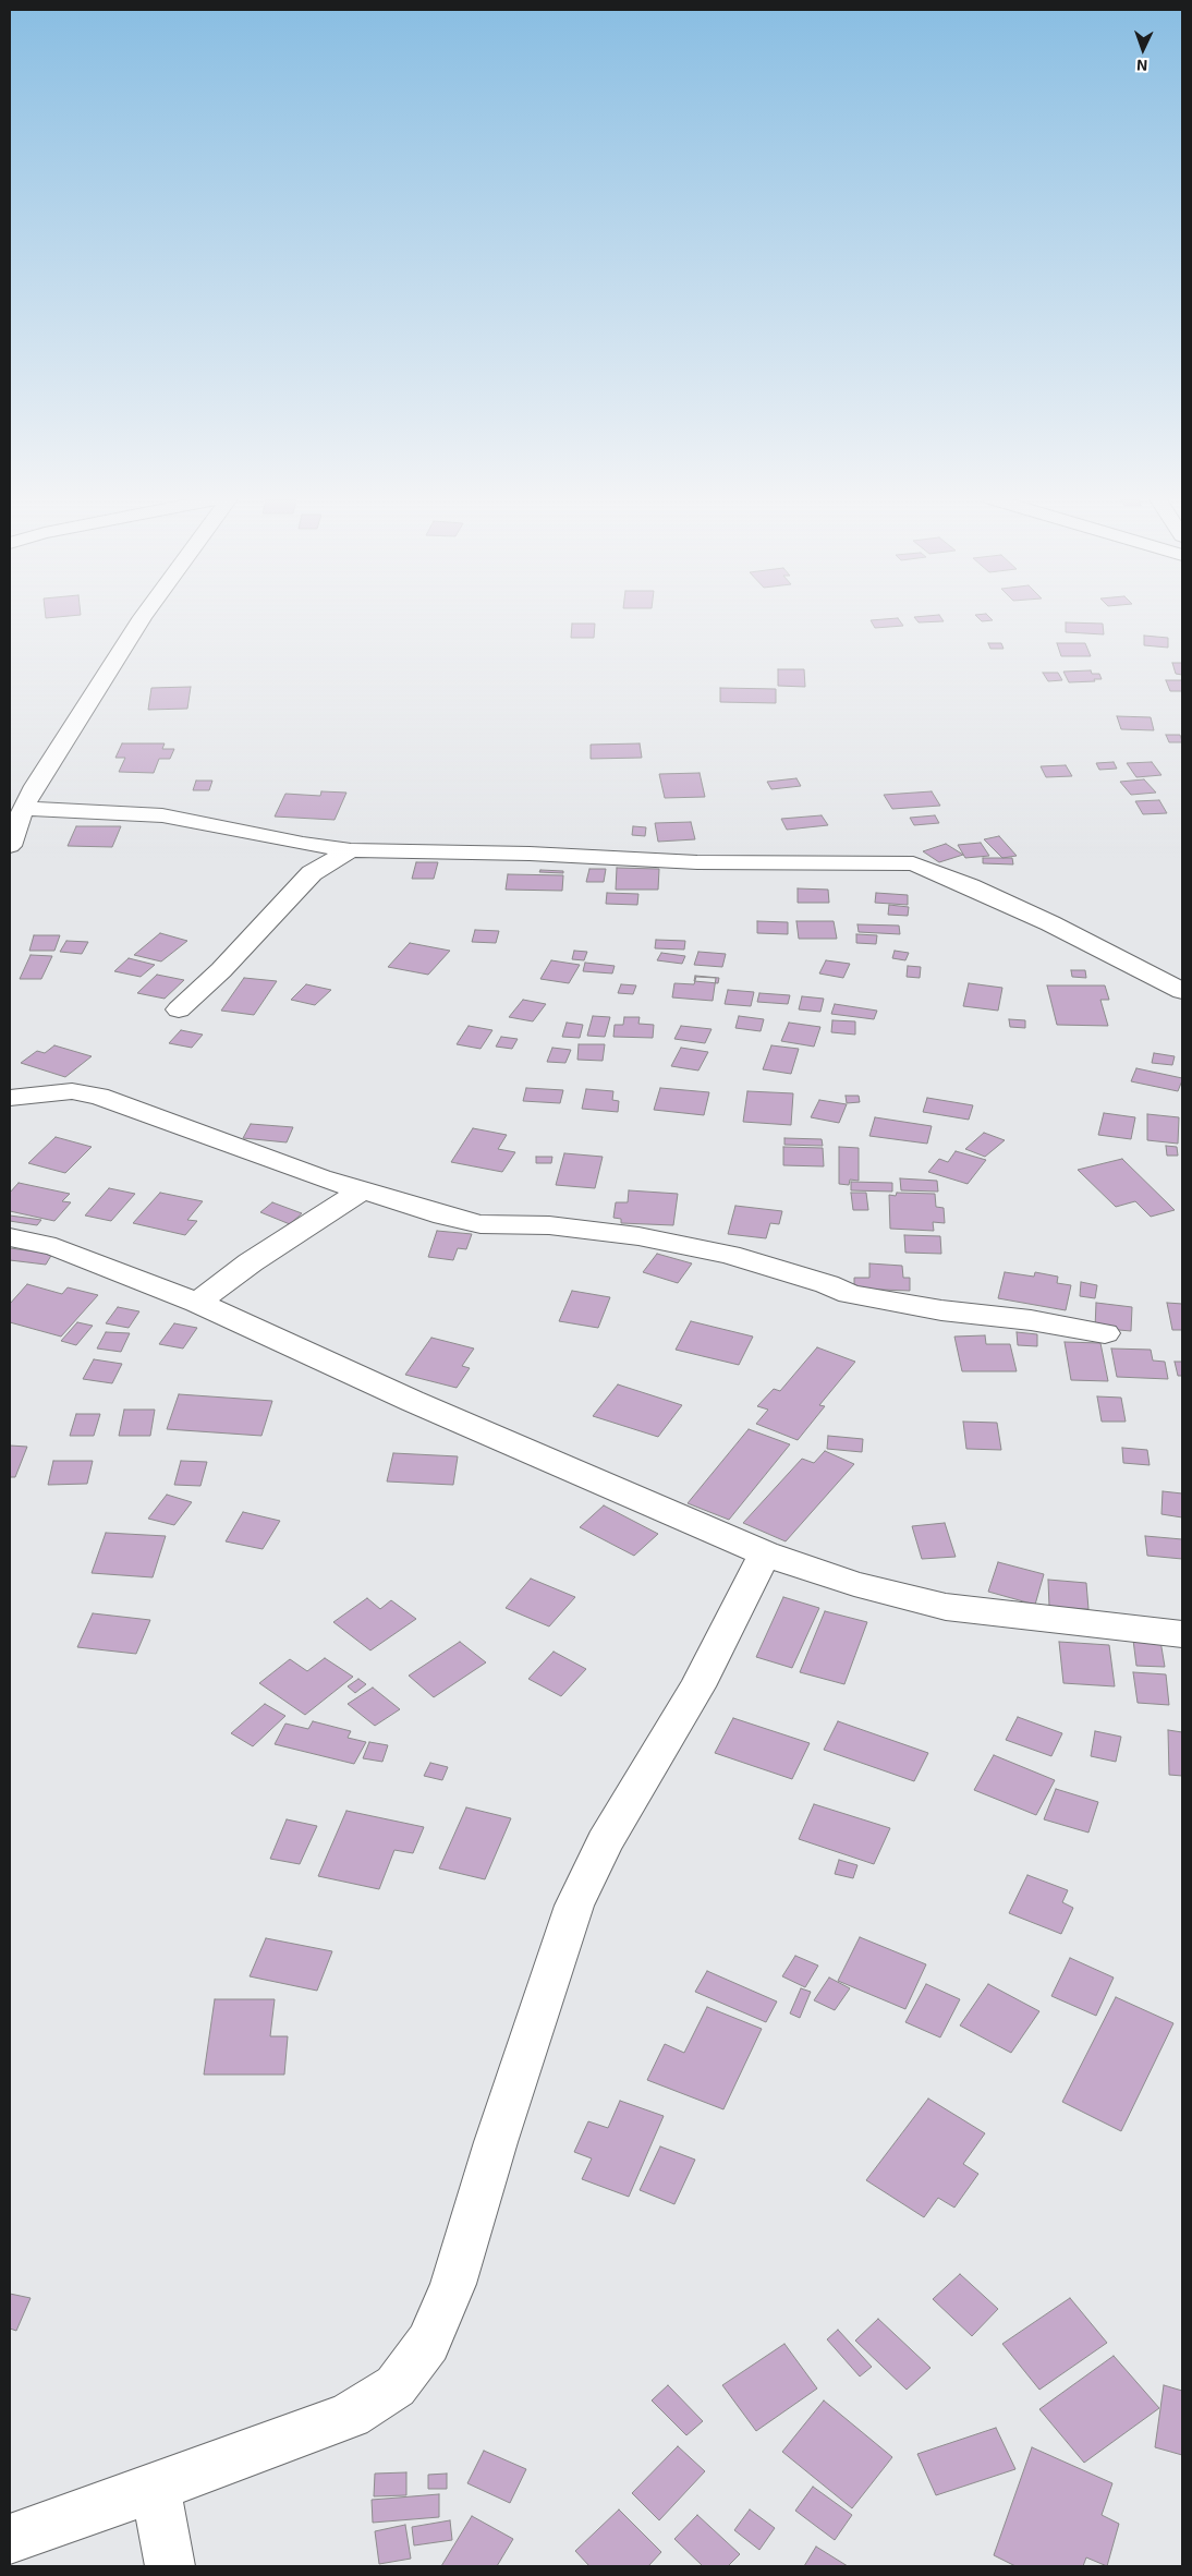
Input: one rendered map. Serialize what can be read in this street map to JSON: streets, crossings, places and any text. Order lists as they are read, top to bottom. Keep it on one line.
{"north":"bottom"}
